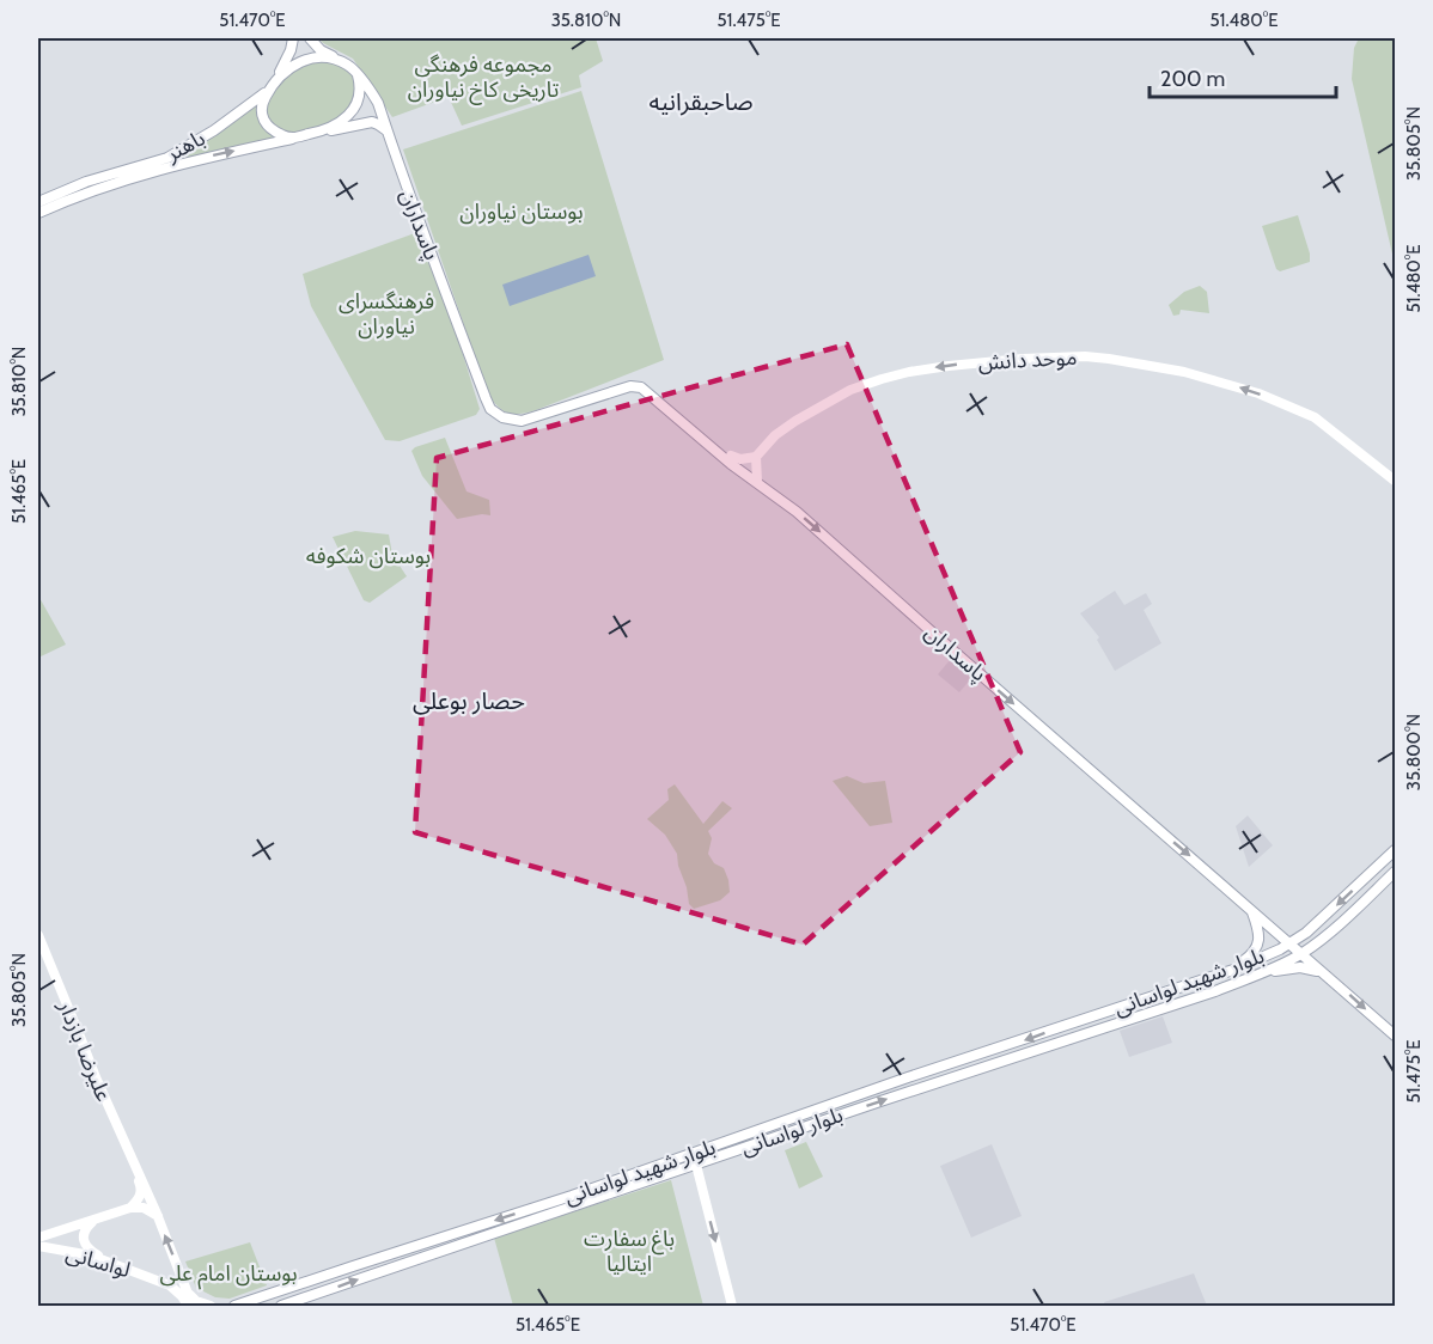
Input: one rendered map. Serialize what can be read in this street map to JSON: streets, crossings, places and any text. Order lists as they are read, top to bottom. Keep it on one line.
{"streets":{"main road":["باهنر","پاسداران","موحد دانش","بلوار شهید لواسانی","علیرضا بازدار","بلوار لواسانی","لواسانی"]},"crossings":[["باهنر","پاسداران"],["پاسداران","بلوار شهید لواسانی"],["پاسداران","بلوار لواسانی"],["علیرضا بازدار","لواسانی"]],"one_way":["پاسداران","موحد دانش","بلوار شهید لواسانی","بلوار لواسانی"],"districts":["صاحبقرانیه","حصار بوعلی"],"parks":["مجموعه فرهنگی تاریخی کاخ نیاوران","بوستان نیاوران","فرهنگسرای نیاوران","بوستان شکوفه","باغ سفارت ایتالیا","بوستان امام علی"],"scale_bar":"200 m","coordinates":["51.470°E","35.810°N","51.475°E","51.480°E","35.805°N","51.465°E","35.800°N"]}
